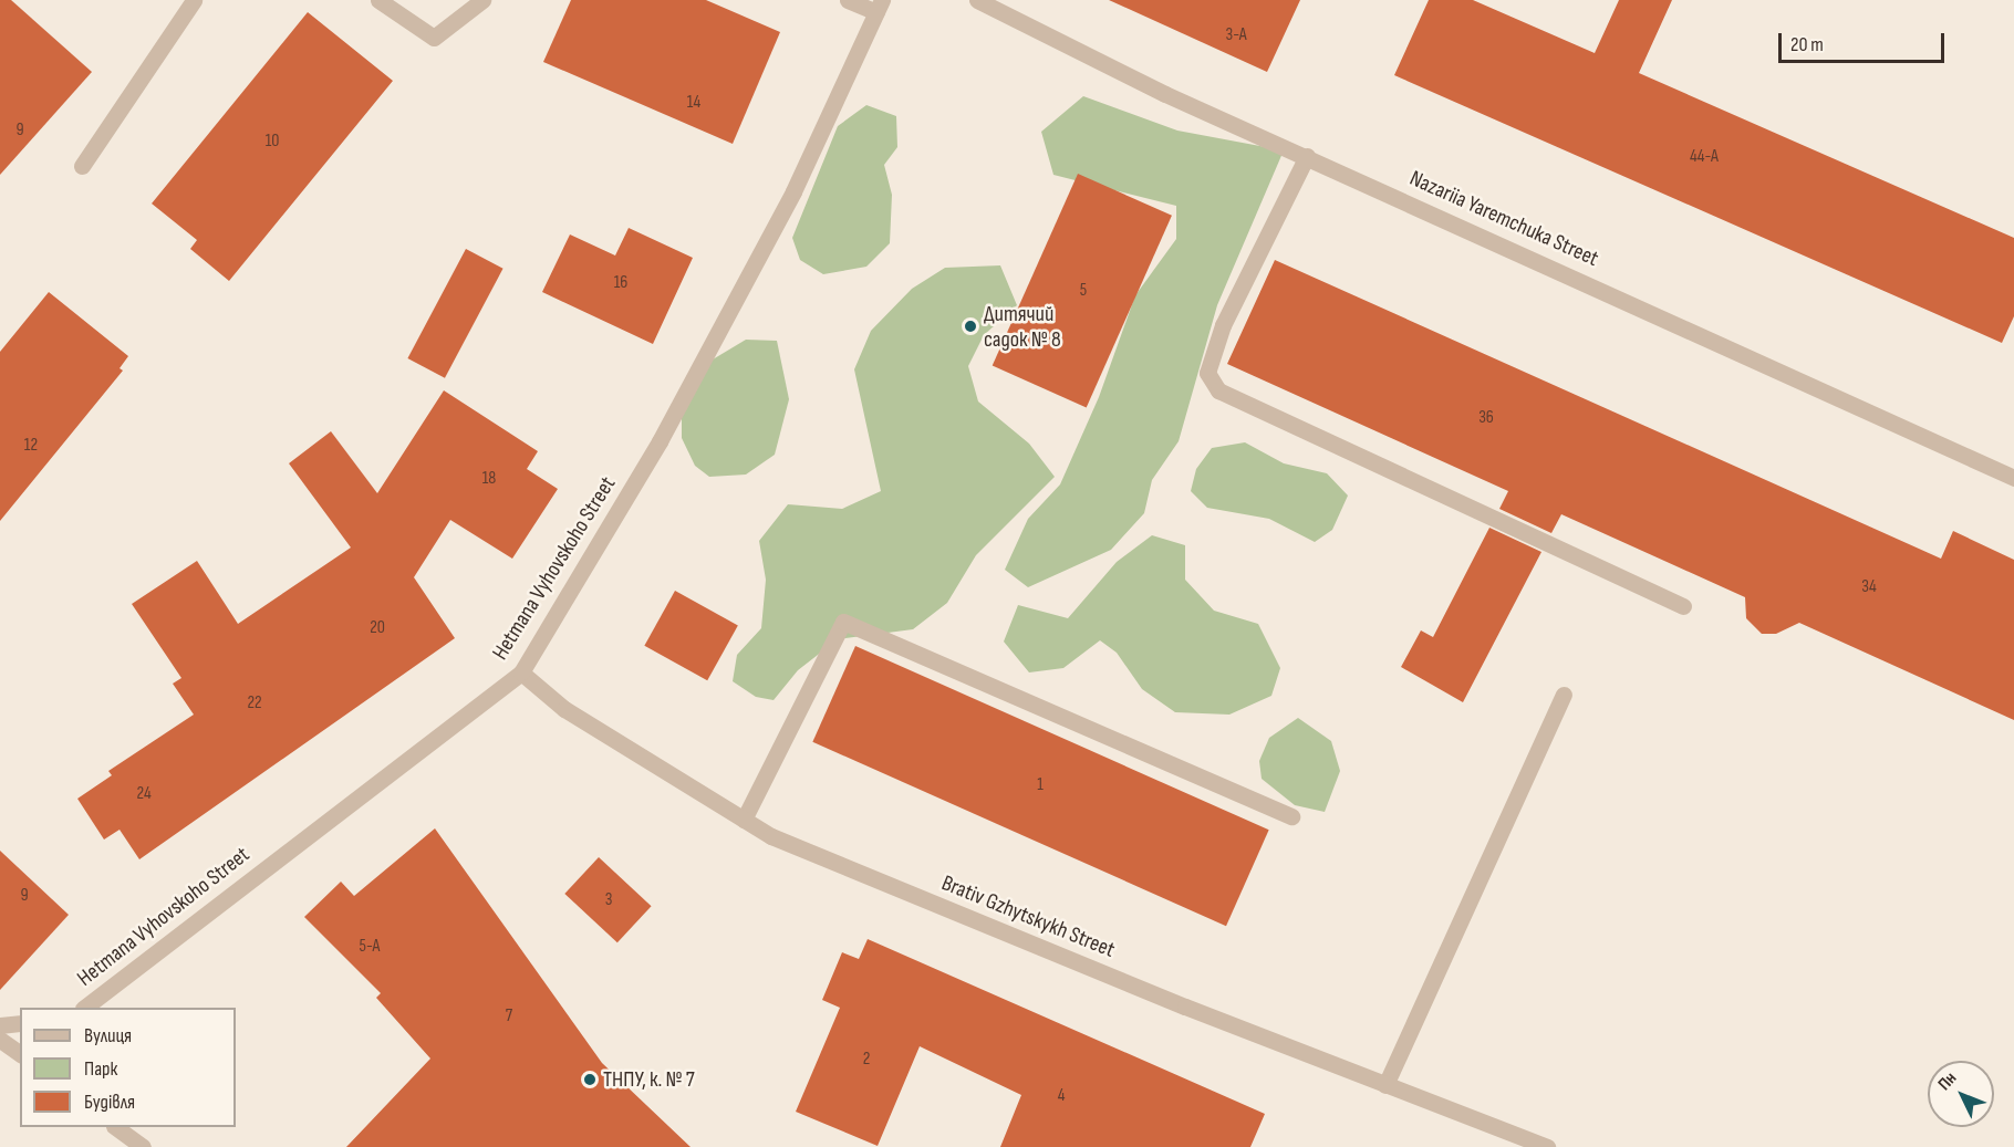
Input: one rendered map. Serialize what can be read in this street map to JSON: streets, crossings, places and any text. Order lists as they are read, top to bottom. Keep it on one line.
{"streets":{"street":["Nazariia Yaremchuka Street","Hetmana Vyhovskoho Street","Brativ Gzhytskykh Street"]},"crossings":[["Hetmana Vyhovskoho Street","Brativ Gzhytskykh Street"]],"places":["Дитячий садок № 8","ТНПУ, к. № 7"],"house_numbers":["3-А","14","9","10","44-А","16","5","36","12","18","34","20","22","1","24","9","3","5-А","7","2","4"],"legend":["Вулиця","Парк","Будівля"],"scale_bar":"20 m","north":"top left"}
